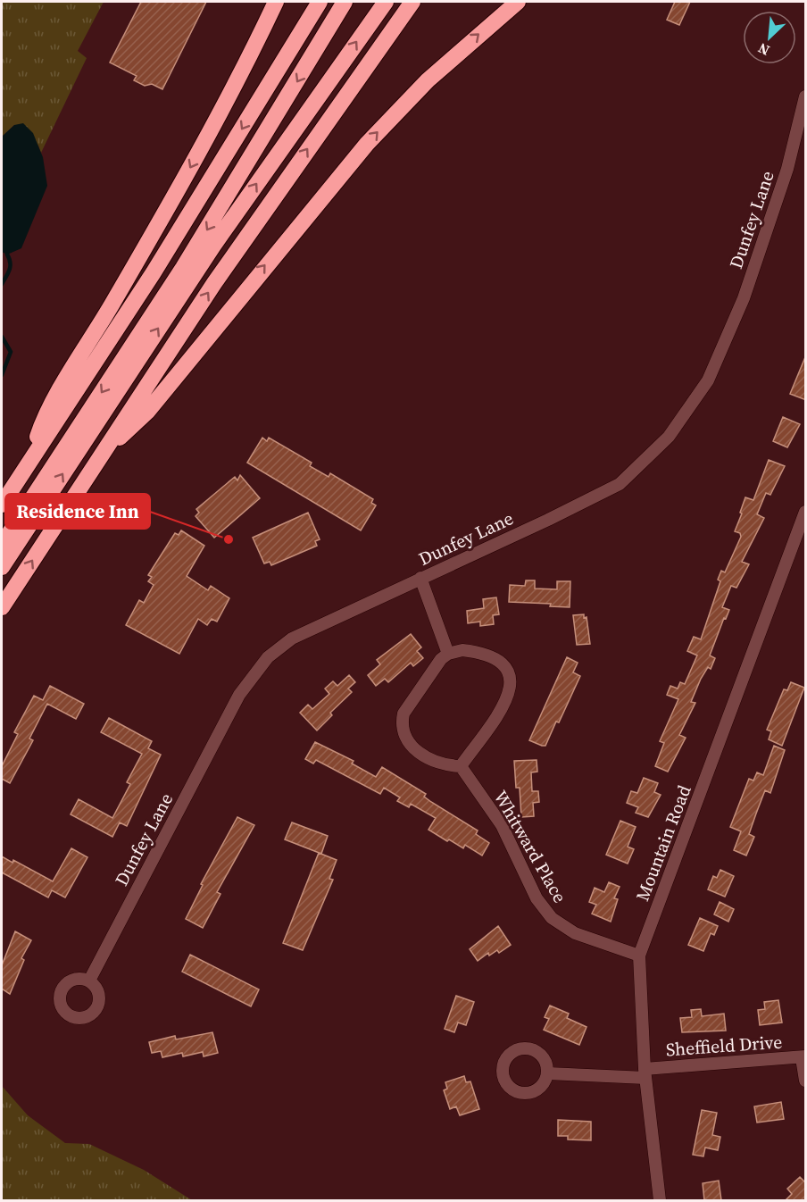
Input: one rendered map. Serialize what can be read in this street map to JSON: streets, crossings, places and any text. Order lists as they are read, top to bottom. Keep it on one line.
{"streets":{"street":["Dunfey Lane","Mountain Road","Whitward Place","Sheffield Drive"]},"crossings":[["Mountain Road","Whitward Place"],["Mountain Road","Sheffield Drive"]],"places":["Residence Inn"],"north":"bottom left"}
